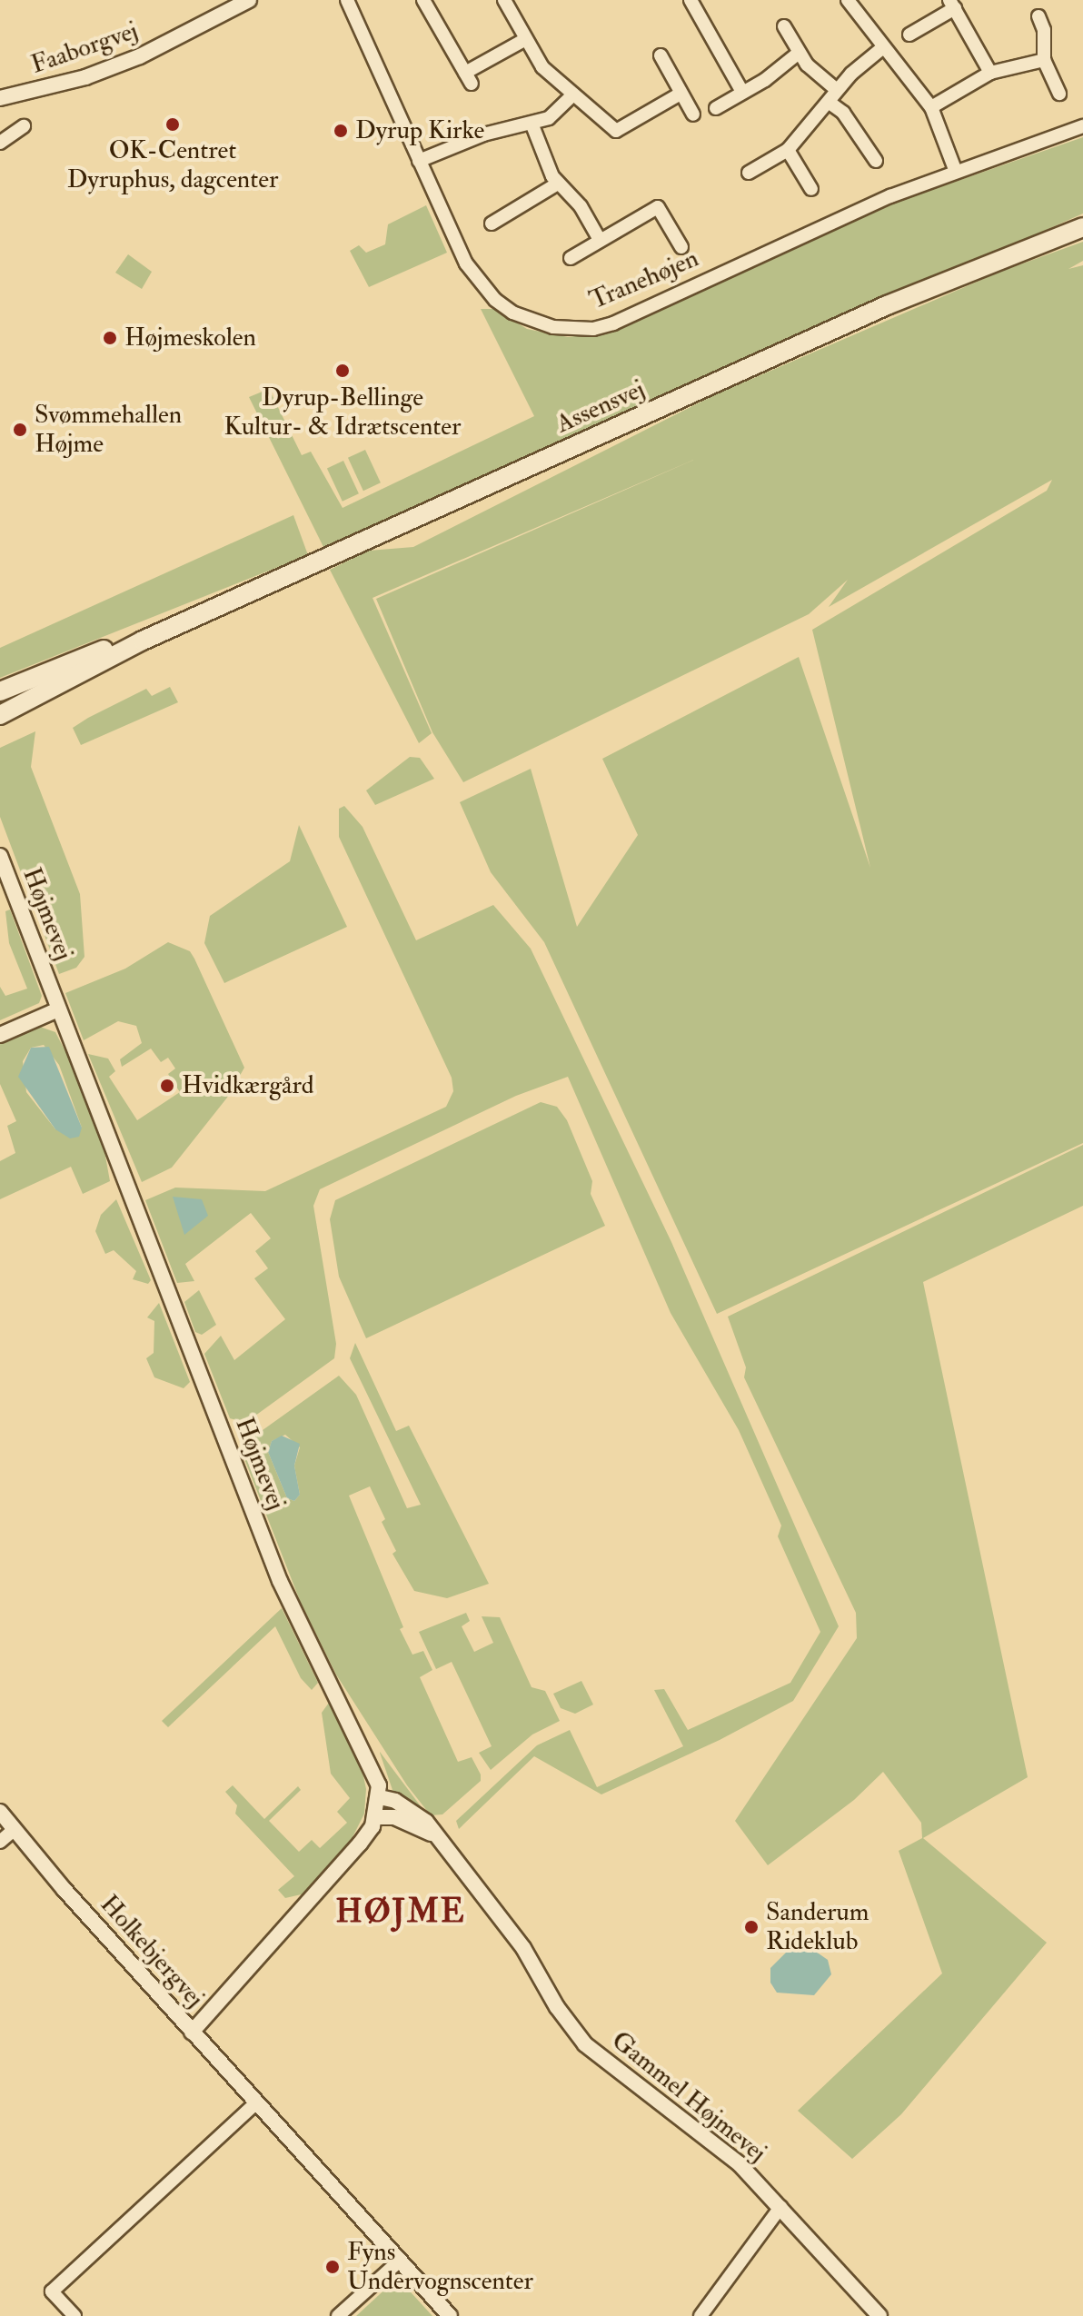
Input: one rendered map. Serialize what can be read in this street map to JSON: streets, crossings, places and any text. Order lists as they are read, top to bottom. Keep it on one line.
{"streets":{"main road":["Assensvej"],"street":["Faaborgvej","Tranehøjen","Højmevej","Holkebjergvej","Gammel Højmevej"]},"crossings":[["Højmevej","Holkebjergvej"],["Højmevej","Gammel Højmevej"]],"districts":["HØJME"],"places":["OK-Centret Dyruphus, dagcenter","Dyrup Kirke","Højmeskolen","Dyrup-Bellinge Kultur- & Idrætscenter","Svømmehallen Højme","Hvidkærgård","Sanderum Rideklub","Fyns Undervognscenter"]}
